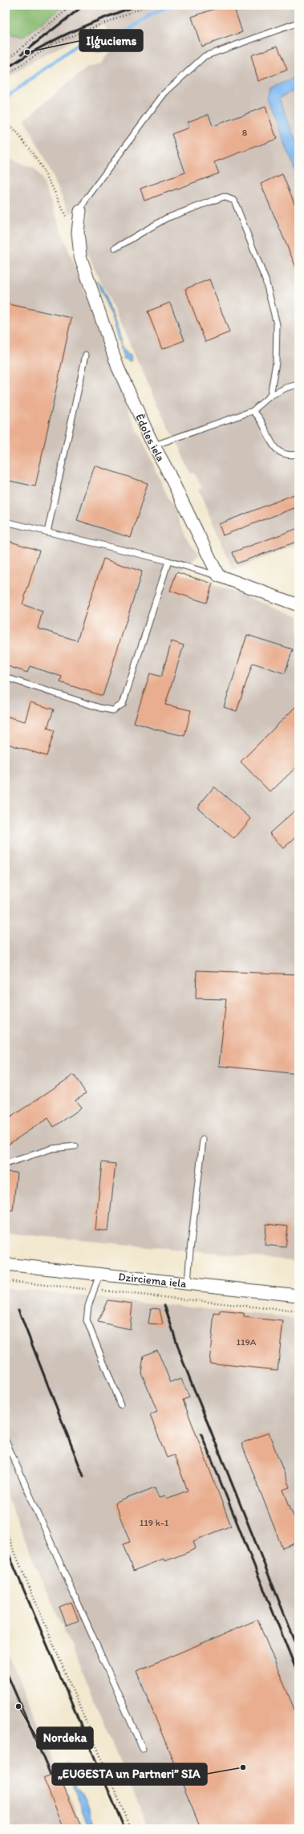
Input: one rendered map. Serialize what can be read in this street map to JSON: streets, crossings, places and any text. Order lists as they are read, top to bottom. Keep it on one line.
{"streets":{"street":["Ēdoles iela","Dzirciema iela"]},"places":["Iļģuciems","Nordeka","„EUGESTA un Partneri” SIA"],"house_numbers":["8","119A","119 k-1"]}
